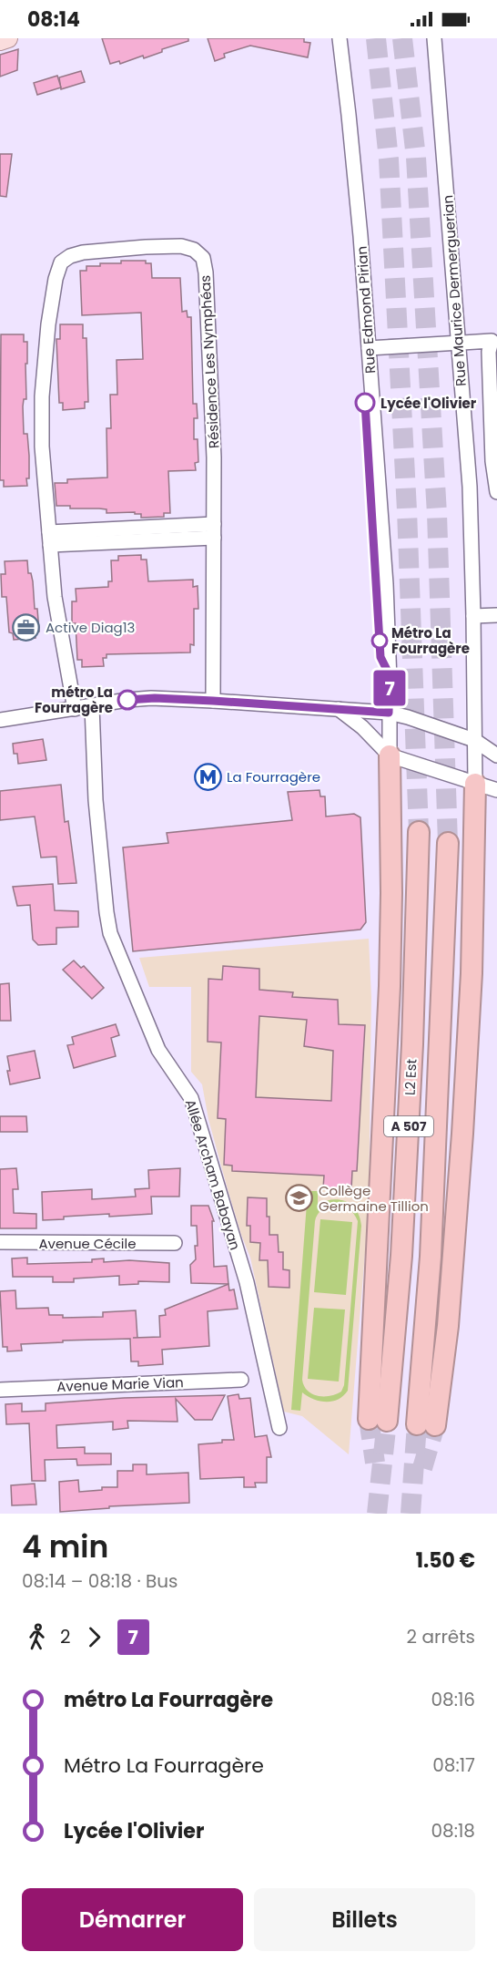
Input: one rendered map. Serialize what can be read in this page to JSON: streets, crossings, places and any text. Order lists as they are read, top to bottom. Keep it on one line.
{"streets":{"highway":["L2 Est","A 507"],"street":["Rue Maurice Dermerguerian","Rue Edmond Pirian","Résidence Les Nymphéas","Allée Archam Babayan","Avenue Cécile","Avenue Marie Vian"]},"crossings":[["Rue Maurice Dermerguerian","L2 Est"],["Rue Edmond Pirian","L2 Est"]],"places":{"other":["Lycée l'Olivier","Métro La Fourragère","métro La Fourragère"],"office":["Active Diag13"],"metro station":["La Fourragère"],"school or university":["Collège Germaine Tillion"]},"lines":["bus line 7"],"page":{"status":"08:14","on_map":"7","heading":["4 min","08:14 – 08:18 · Bus","1.50 €"],"legs":["2","7","2 arrêts"],"list":[{"name":"métro La Fourragère","value":"08:16"},{"name":"Métro La Fourragère","value":"08:17"},{"name":"Lycée l'Olivier","value":"08:18"}],"buttons":["Démarrer","Billets"]}}
